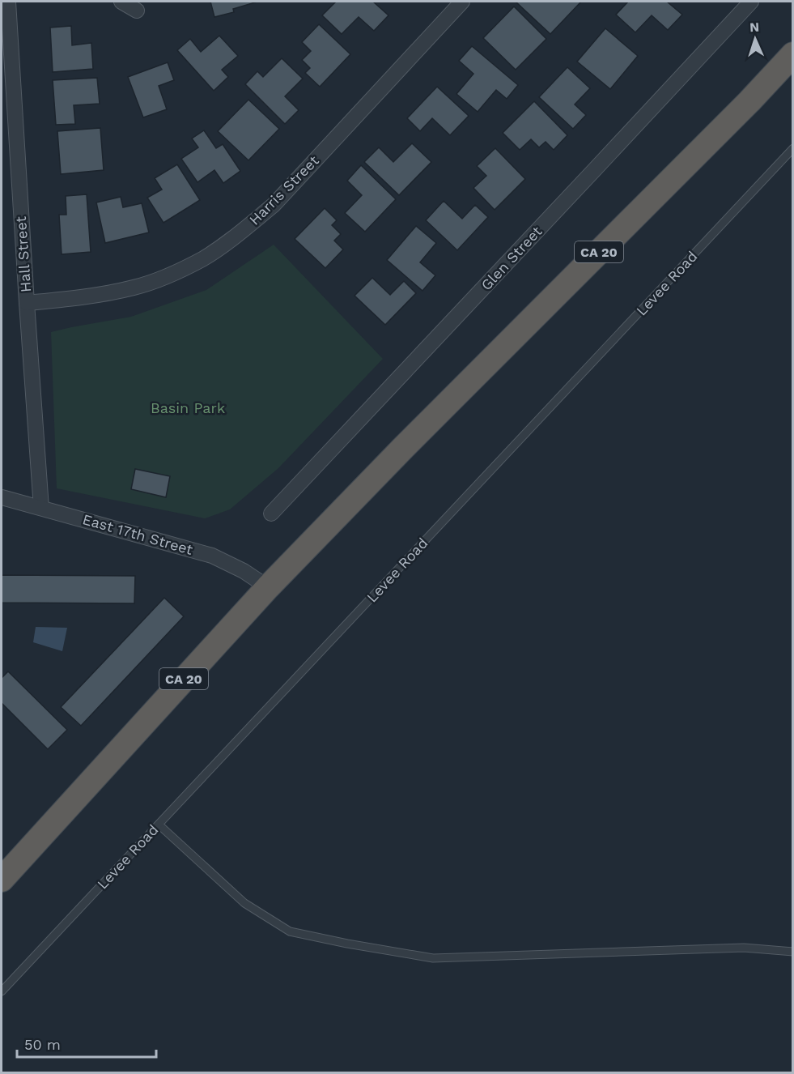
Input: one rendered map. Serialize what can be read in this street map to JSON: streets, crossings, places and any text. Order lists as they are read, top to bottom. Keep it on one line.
{"streets":{"highway":["CA 20"],"street":["Harris Street","Hall Street","Glen Street","East 17th Street"],"lane":["Levee Road"]},"crossings":[["Harris Street","Hall Street"],["CA 20","East 17th Street"],["Hall Street","East 17th Street"]],"parks":["Basin Park"],"scale_bar":"50 m","north":"top"}
